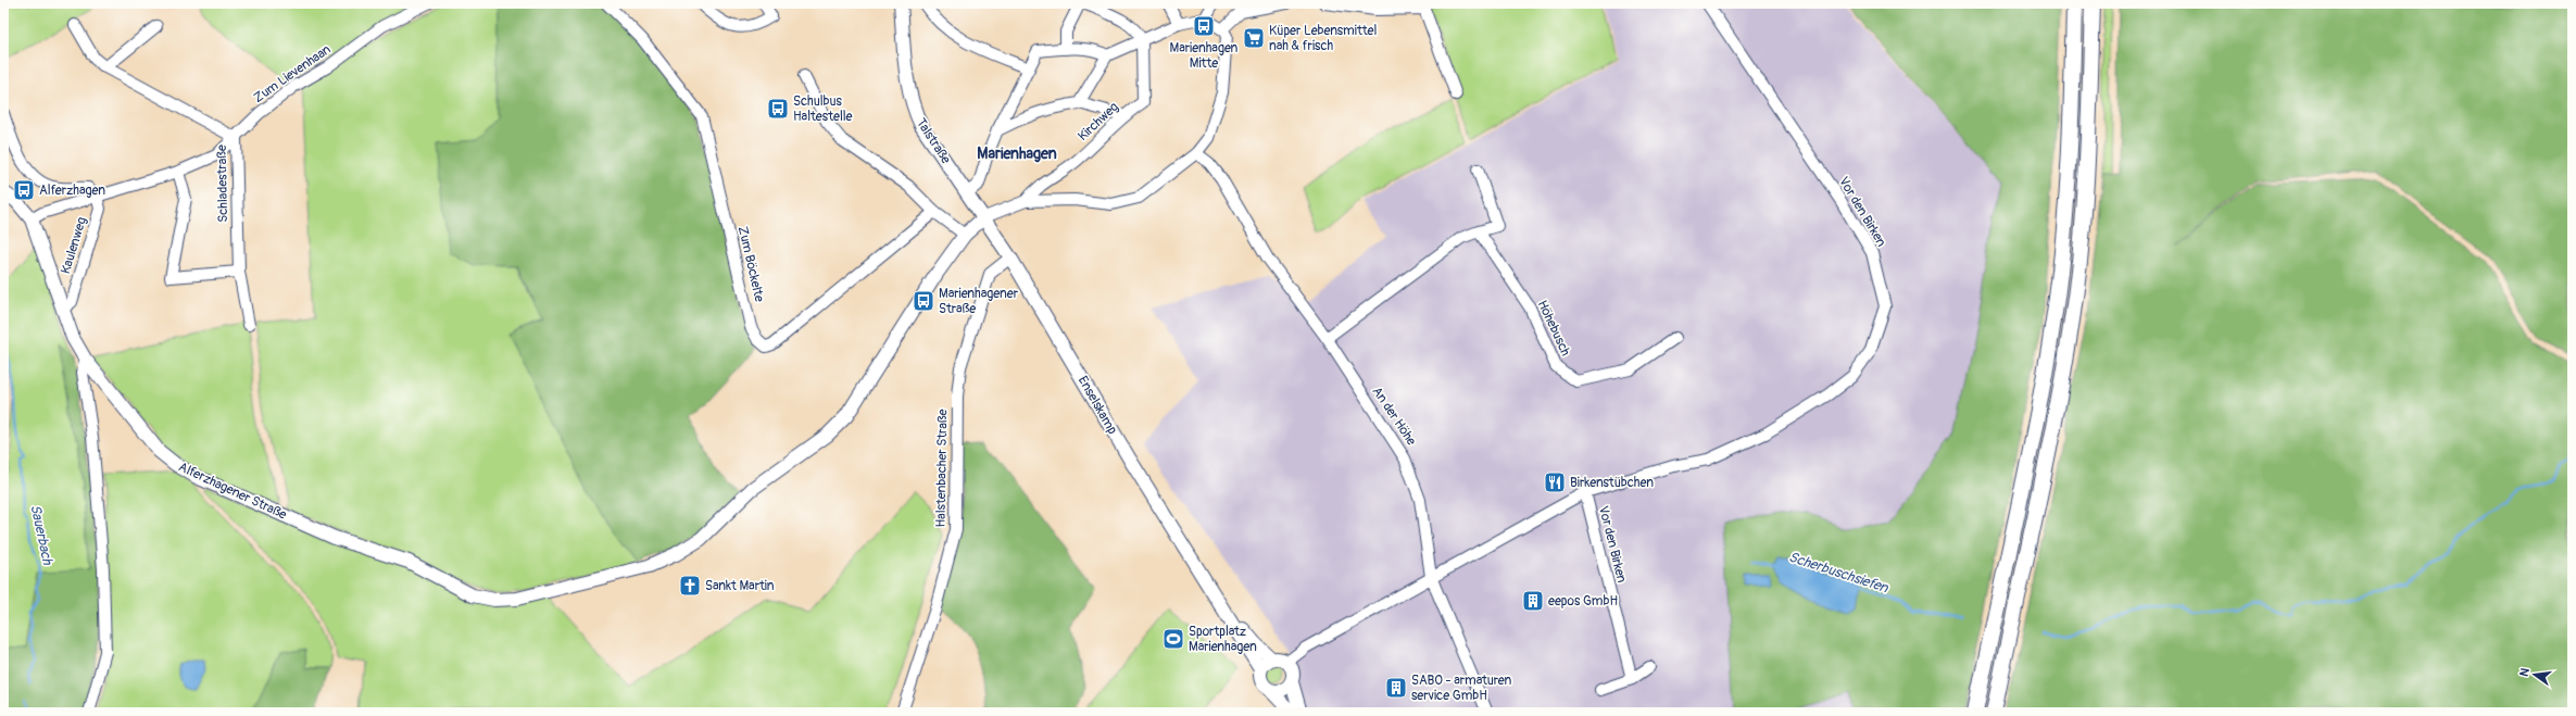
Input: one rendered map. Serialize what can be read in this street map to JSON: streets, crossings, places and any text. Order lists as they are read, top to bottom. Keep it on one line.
{"streets":{"main road":["Talstraße","Enselskamp","Alferzhagener Straße"],"street":["Zum Lievenhaan","Kirchweg","Schladestraße","Vor den Birken","Kaulenweg","Zum Böckelte","Höhebusch","An der Höhe","Halstenbacher Straße"]},"crossings":[["Zum Lievenhaan","Schladestraße"],["Zum Lievenhaan","Kaulenweg"],["Zum Lievenhaan","Alferzhagener Straße"],["Talstraße","Enselskamp"],["Vor den Birken","An der Höhe"],["Kaulenweg","Alferzhagener Straße"],["Enselskamp","Halstenbacher Straße"]],"districts":["Marienhagen"],"water":["Sauerbach","Scherbuschsiefen"],"places":{"bus stop":["Marienhagen Mitte","Schulbus Haltestelle","Alferzhagen","Marienhagener Straße"],"supermarket":["Küper Lebensmittel nah & frisch"],"restaurant":["Birkenstübchen"],"church":["Sankt Martin"],"building":["eepos GmbH","SABO - armaturen service GmbH"],"sports":["Sportplatz Marienhagen"]},"north":"left"}
